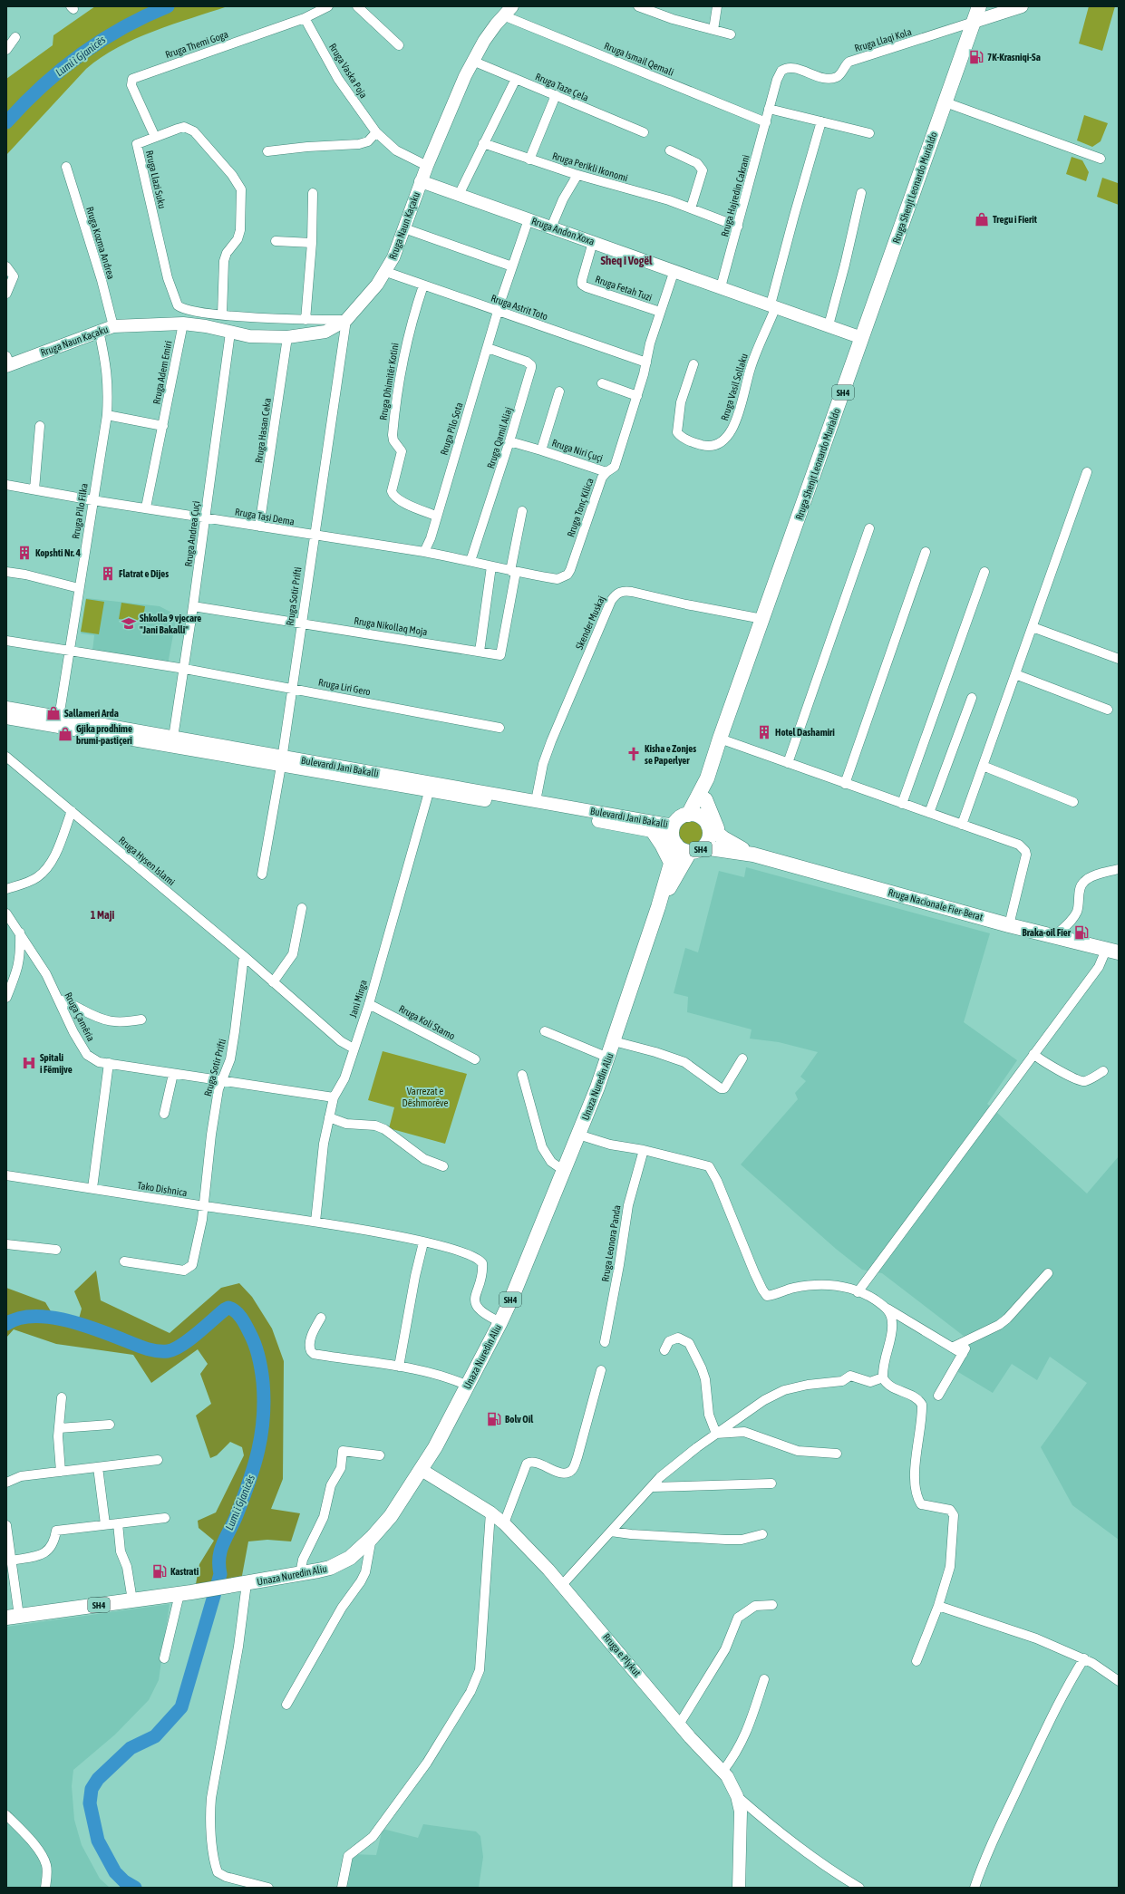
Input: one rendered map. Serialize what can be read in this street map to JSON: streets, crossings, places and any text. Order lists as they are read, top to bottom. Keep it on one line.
{"streets":{"main road":["Rruga Shenjt Leonardo Murialdo","SH4","Rruga Nacionale Fier-Berat","Unaza Nuredin Aliu"],"street":["Rruga Llaqi Kola","Rruga Themi Goga","Rruga Ismail Qemali","Rruga Vaska Poja","Rruga Taze Çela","Rruga Perikli Ikonomi","Rruga Llazi Suku","Rruga Hajredin Cakrani","Rruga Naun Kaçaku","Rruga Andon Xoxa","Rruga Kozma Andrea","Rruga Fetah Tuzi","Rruga Astrit Toto","Rruga Adem Emiri","Rruga Dhimitër Kotini","Rruga Vasil Sollaku","Rruga Pilo Sota","Rruga Hasan Ceka","Rruga Qamil Aliaj","Rruga Niri Çuçi","Rruga Tonç Kilica","Rruga Pilo Filka","Rruga Tasi Dema","Rruga Andrea Çuçi","Rruga Sotir Prifti","Skender Muskaj","Rruga Nikollaq Moja","Rruga Liri Gero","Bulevardi Jani Bakalli","Rruga Hysen Islami","Jani Minga","Rruga Çamëria","Rruga Koli Stamo","Tako Dishnica","Rruga Leonora Panda","Rruga e Plykut"]},"crossings":[["Rruga Llaqi Kola","Rruga Shenjt Leonardo Murialdo"],["Rruga Llaqi Kola","Rruga Hajredin Cakrani"],["Rruga Themi Goga","Rruga Vaska Poja"],["Rruga Themi Goga","Rruga Llazi Suku"],["Rruga Ismail Qemali","Rruga Hajredin Cakrani"],["Rruga Ismail Qemali","Rruga Naun Kaçaku"],["Rruga Vaska Poja","Rruga Naun Kaçaku"],["Rruga Taze Çela","Rruga Naun Kaçaku"],["Rruga Perikli Ikonomi","Rruga Hajredin Cakrani"],["Rruga Llazi Suku","Rruga Naun Kaçaku"],["Rruga Llazi Suku","Rruga Sotir Prifti"],["Rruga Shenjt Leonardo Murialdo","Rruga Andon Xoxa"],["Rruga Shenjt Leonardo Murialdo","SH4"],["Rruga Shenjt Leonardo Murialdo","Skender Muskaj"],["Rruga Shenjt Leonardo Murialdo","Bulevardi Jani Bakalli"],["Rruga Shenjt Leonardo Murialdo","Rruga Nacionale Fier-Berat"],["Rruga Shenjt Leonardo Murialdo","Unaza Nuredin Aliu"],["Rruga Hajredin Cakrani","Rruga Andon Xoxa"],["Rruga Naun Kaçaku","Rruga Andon Xoxa"],["Rruga Naun Kaçaku","Rruga Kozma Andrea"],["Rruga Naun Kaçaku","Rruga Astrit Toto"],["Rruga Naun Kaçaku","Rruga Adem Emiri"],["Rruga Naun Kaçaku","Rruga Hasan Ceka"],["Rruga Naun Kaçaku","Rruga Pilo Filka"],["Rruga Naun Kaçaku","Rruga Andrea Çuçi"],["Rruga Naun Kaçaku","Rruga Sotir Prifti"],["Rruga Andon Xoxa","Rruga Fetah Tuzi"],["Rruga Andon Xoxa","Rruga Vasil Sollaku"],["Rruga Andon Xoxa","Rruga Pilo Sota"],["Rruga Andon Xoxa","Rruga Tonç Kilica"],["Rruga Fetah Tuzi","Rruga Tonç Kilica"],["Rruga Astrit Toto","Rruga Dhimitër Kotini"],["Rruga Astrit Toto","Rruga Pilo Sota"],["Rruga Astrit Toto","Rruga Tonç Kilica"],["Rruga Adem Emiri","Rruga Tasi Dema"],["Rruga Dhimitër Kotini","Rruga Pilo Sota"],["SH4","Bulevardi Jani Bakalli"],["SH4","Rruga Nacionale Fier-Berat"],["SH4","Unaza Nuredin Aliu"],["Rruga Pilo Sota","Rruga Qamil Aliaj"],["Rruga Pilo Sota","Rruga Tasi Dema"],["Rruga Hasan Ceka","Rruga Tasi Dema"],["Rruga Qamil Aliaj","Rruga Niri Çuçi"],["Rruga Qamil Aliaj","Rruga Tasi Dema"],["Rruga Niri Çuçi","Rruga Tonç Kilica"],["Rruga Tonç Kilica","Rruga Tasi Dema"],["Rruga Tonç Kilica","Rruga Nikollaq Moja"],["Rruga Pilo Filka","Rruga Tasi Dema"],["Rruga Pilo Filka","Rruga Liri Gero"],["Rruga Pilo Filka","Bulevardi Jani Bakalli"],["Rruga Tasi Dema","Rruga Andrea Çuçi"],["Rruga Tasi Dema","Rruga Sotir Prifti"],["Rruga Tasi Dema","Rruga Nikollaq Moja"],["Rruga Andrea Çuçi","Rruga Nikollaq Moja"],["Rruga Andrea Çuçi","Rruga Liri Gero"],["Rruga Andrea Çuçi","Bulevardi Jani Bakalli"],["Rruga Sotir Prifti","Rruga Nikollaq Moja"],["Rruga Sotir Prifti","Rruga Liri Gero"],["Rruga Sotir Prifti","Bulevardi Jani Bakalli"],["Rruga Sotir Prifti","Rruga Hysen Islami"],["Rruga Sotir Prifti","Rruga Çamëria"],["Rruga Sotir Prifti","Tako Dishnica"],["Skender Muskaj","Bulevardi Jani Bakalli"],["Bulevardi Jani Bakalli","Rruga Nacionale Fier-Berat"],["Bulevardi Jani Bakalli","Jani Minga"],["Bulevardi Jani Bakalli","Unaza Nuredin Aliu"],["Rruga Hysen Islami","Jani Minga"],["Rruga Nacionale Fier-Berat","Unaza Nuredin Aliu"],["Jani Minga","Rruga Çamëria"],["Jani Minga","Rruga Koli Stamo"],["Jani Minga","Tako Dishnica"],["Unaza Nuredin Aliu","Tako Dishnica"],["Unaza Nuredin Aliu","Rruga e Plykut"]],"districts":["Sheq i Vogël","1 Maji"],"water":["Lumi i Gjanicës"],"parks":["Varrezat e Dëshmorëve"],"places":{"fuel station":["7K-Krasniqi-Sa","Braka-oil Fier","Bolv Oil","Kastrati"],"shop":["Tregu i Fierit","Sallameri Arda","Gjika prodhime brumi-pastiçeri"],"building":["Kopshti Nr. 4","Flatrat e Dijes","Hotel Dashamiri"],"school or university":["Shkolla 9 vjecare \"Jani Bakalli\""],"church":["Kisha e Zonjes se Paperlyer"],"hospital":["Spitali i Fëmijve"]}}
